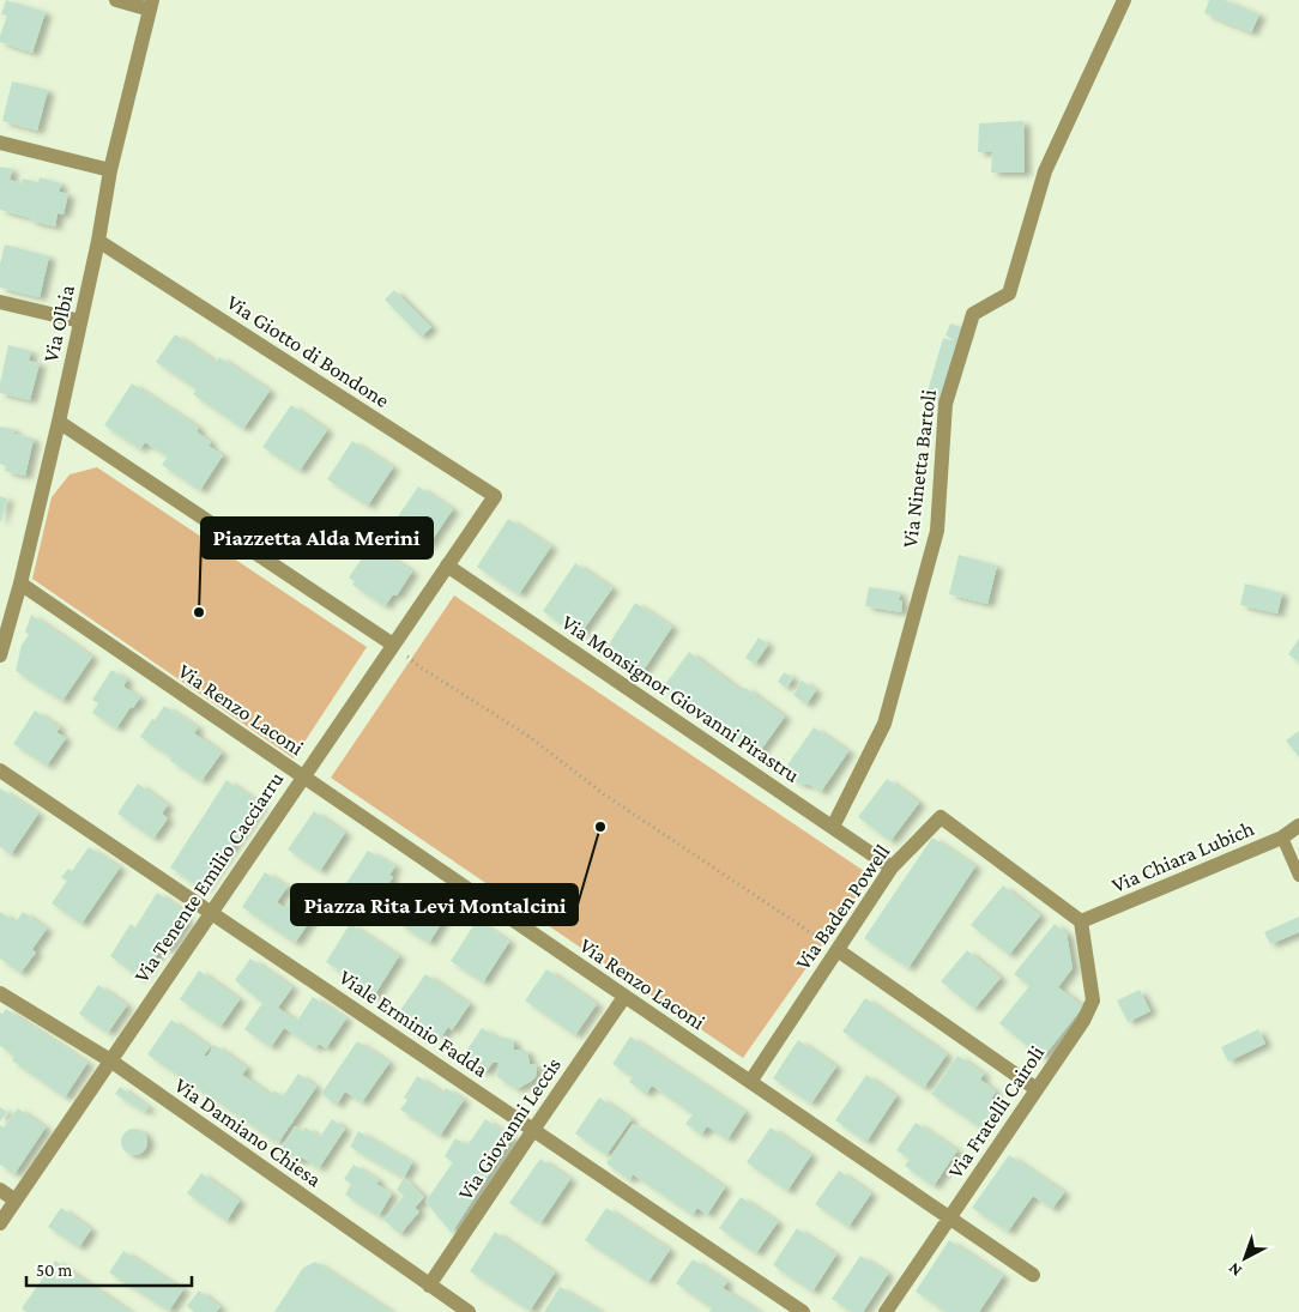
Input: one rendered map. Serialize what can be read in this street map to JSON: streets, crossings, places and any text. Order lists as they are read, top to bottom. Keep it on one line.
{"streets":{"street":["Via Olbia","Via Giotto di Bondone","Via Ninetta Bartoli","Via Monsignor Giovanni Pirastru","Via Renzo Laconi","Via Chiara Lubich","Via Tenente Emilio Cacciarru","Via Baden Powell","Viale Erminio Fadda","Via Fratelli Cairoli","Via Giovanni Leccis","Via Damiano Chiesa"]},"crossings":[["Via Olbia","Via Giotto di Bondone"],["Via Olbia","Via Renzo Laconi"],["Via Giotto di Bondone","Via Tenente Emilio Cacciarru"],["Via Ninetta Bartoli","Via Monsignor Giovanni Pirastru"],["Via Monsignor Giovanni Pirastru","Via Tenente Emilio Cacciarru"],["Via Monsignor Giovanni Pirastru","Via Baden Powell"],["Via Renzo Laconi","Via Tenente Emilio Cacciarru"],["Via Renzo Laconi","Via Baden Powell"],["Via Renzo Laconi","Via Fratelli Cairoli"],["Via Renzo Laconi","Via Giovanni Leccis"],["Via Chiara Lubich","Via Baden Powell"],["Via Chiara Lubich","Via Fratelli Cairoli"],["Via Tenente Emilio Cacciarru","Viale Erminio Fadda"],["Via Tenente Emilio Cacciarru","Via Damiano Chiesa"],["Via Baden Powell","Via Fratelli Cairoli"],["Viale Erminio Fadda","Via Giovanni Leccis"],["Via Giovanni Leccis","Via Damiano Chiesa"]],"places":["Piazzetta Alda Merini","Piazza Rita Levi Montalcini"],"scale_bar":"50 m","north":"bottom left"}
